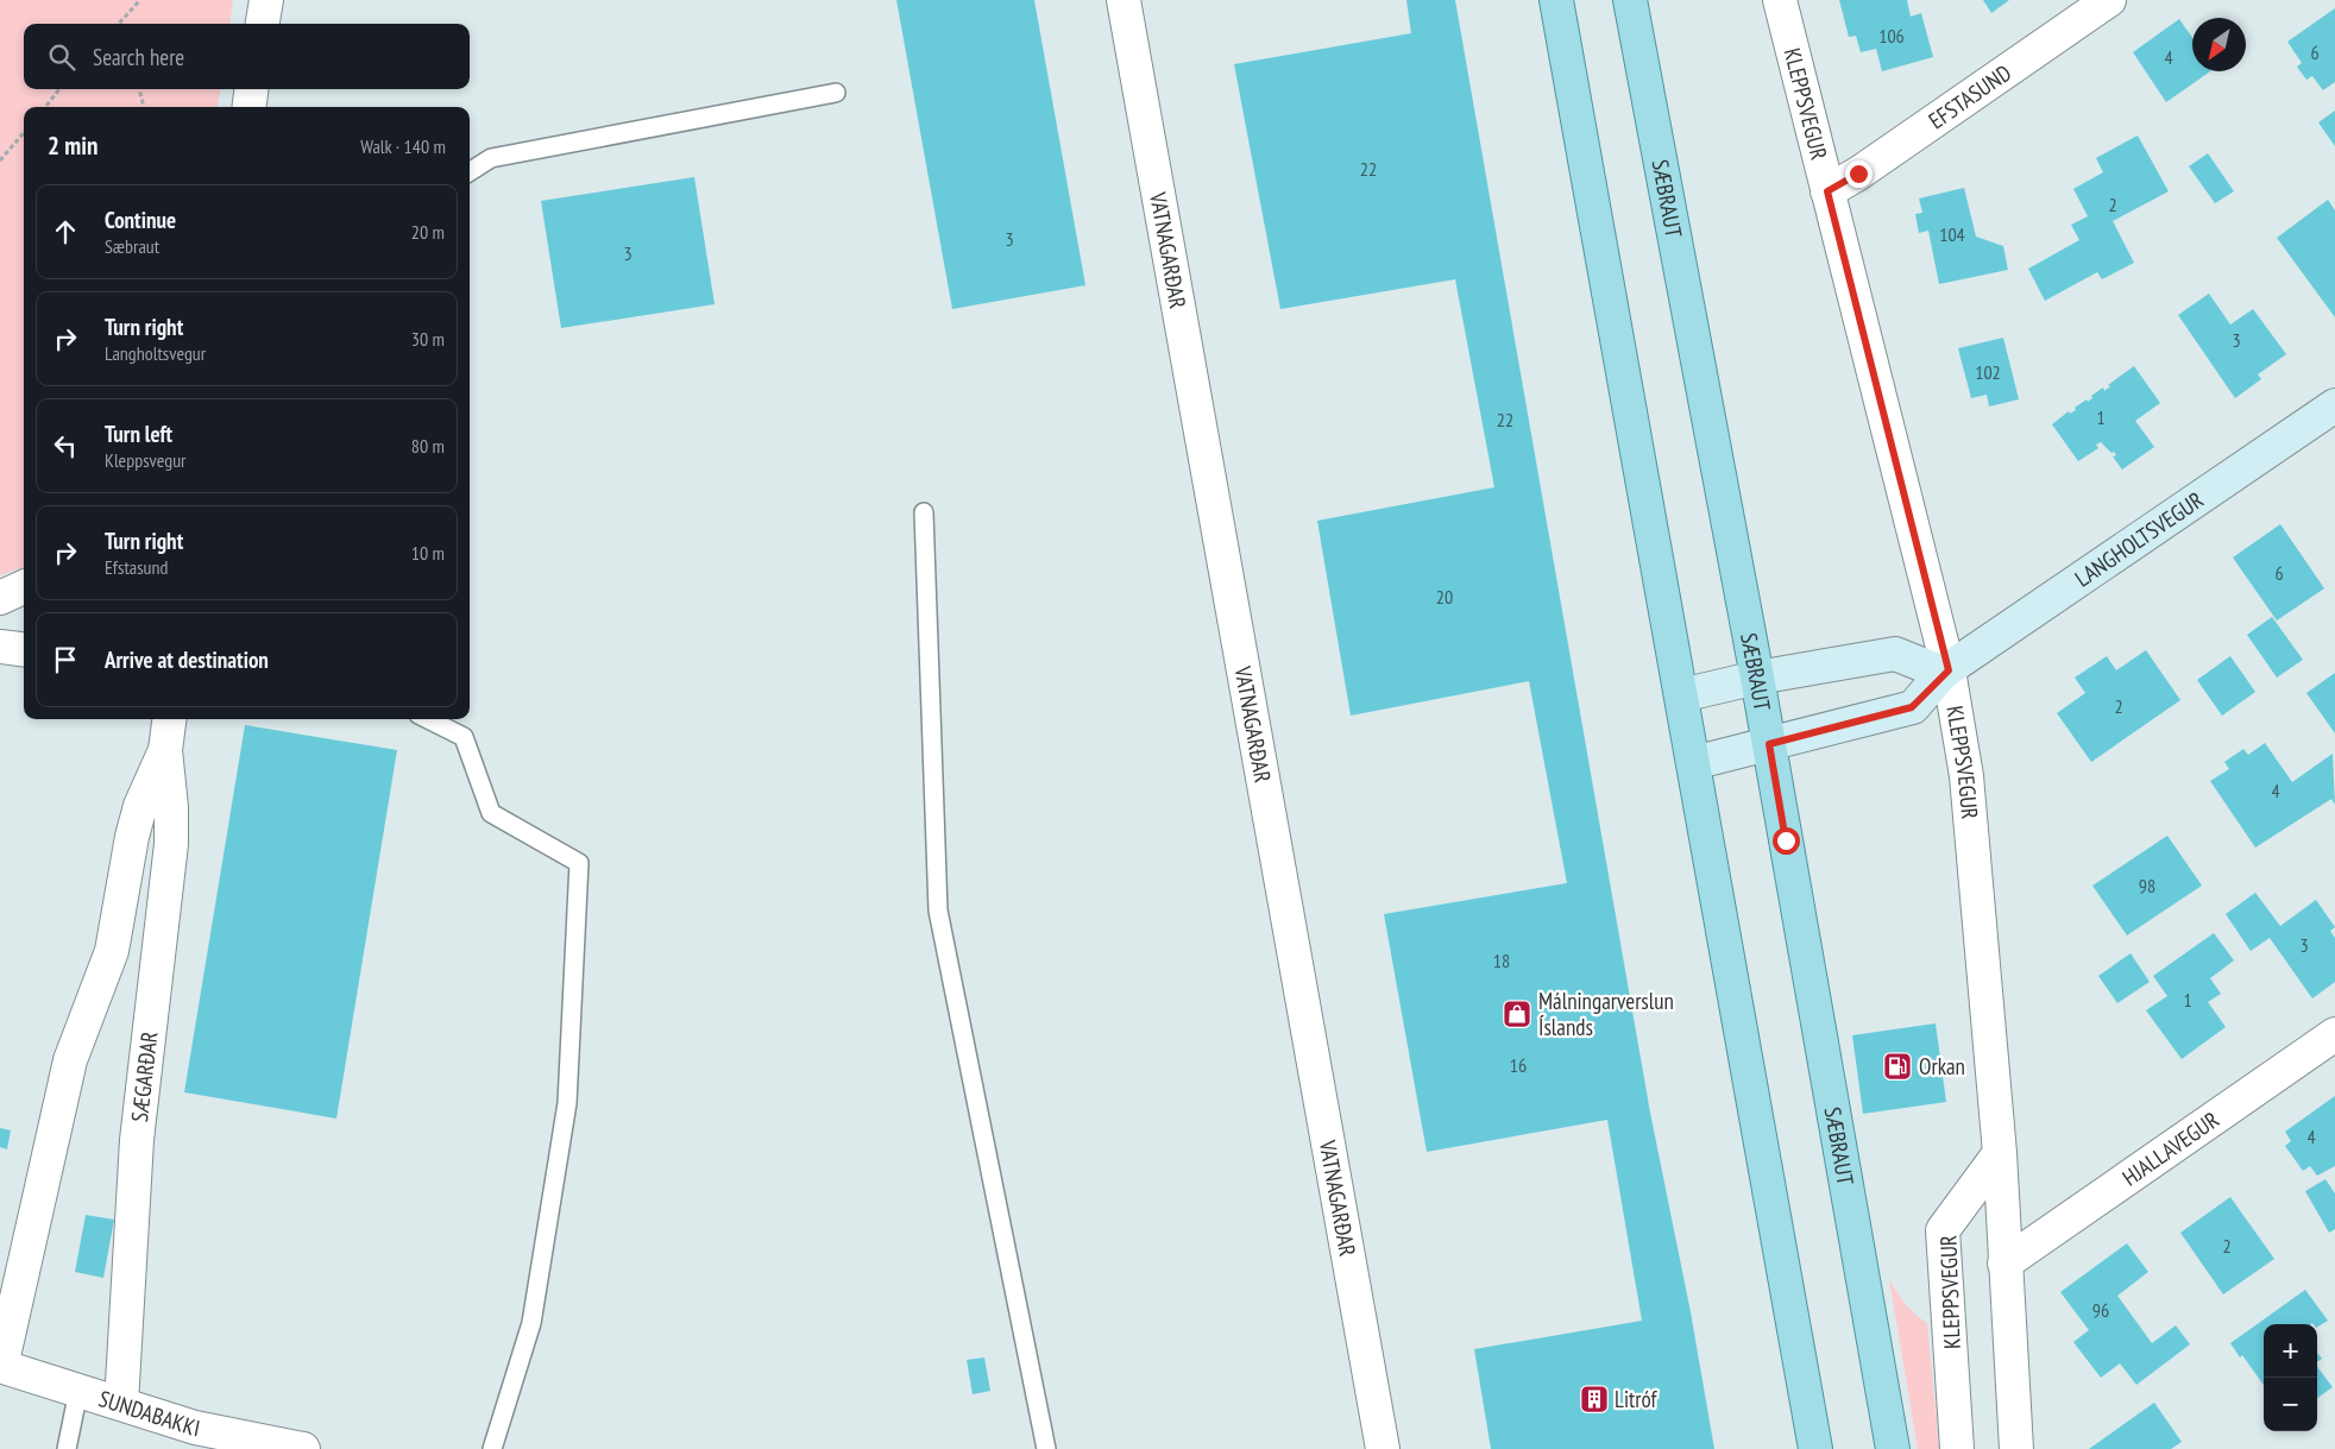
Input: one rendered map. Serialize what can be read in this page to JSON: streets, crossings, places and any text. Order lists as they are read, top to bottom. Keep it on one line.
{"streets":{"main road":["SÆBRAUT"],"street":["EFSTASUND","KLEPPSVEGUR","VATNAGARÐAR","LANGHOLTSVEGUR","SÆGARÐAR","HJALLAVEGUR","SUNDABAKKI"]},"crossings":[["EFSTASUND","KLEPPSVEGUR"],["KLEPPSVEGUR","LANGHOLTSVEGUR"],["KLEPPSVEGUR","HJALLAVEGUR"],["SÆBRAUT","LANGHOLTSVEGUR"],["SÆGARÐAR","SUNDABAKKI"]],"places":{"shop":["Málningarverslun Íslands"],"fuel station":["Orkan"],"building":["Litróf"]},"house_numbers":["106","6","4","22","2","104","3","3","3","102","1","22","6","20","2","4","98","3","18","1","16","4","2","96"],"north":"bottom left","page":{"search":"Search here","heading":["2 min","Walk · 140 m"],"list":[["Continue","Sæbraut","20 m"],["Turn right","Langholtsvegur","30 m"],["Turn left","Kleppsvegur","80 m"],["Turn right","Efstasund","10 m"],"Arrive at destination"],"map_buttons":["+","−"]}}
